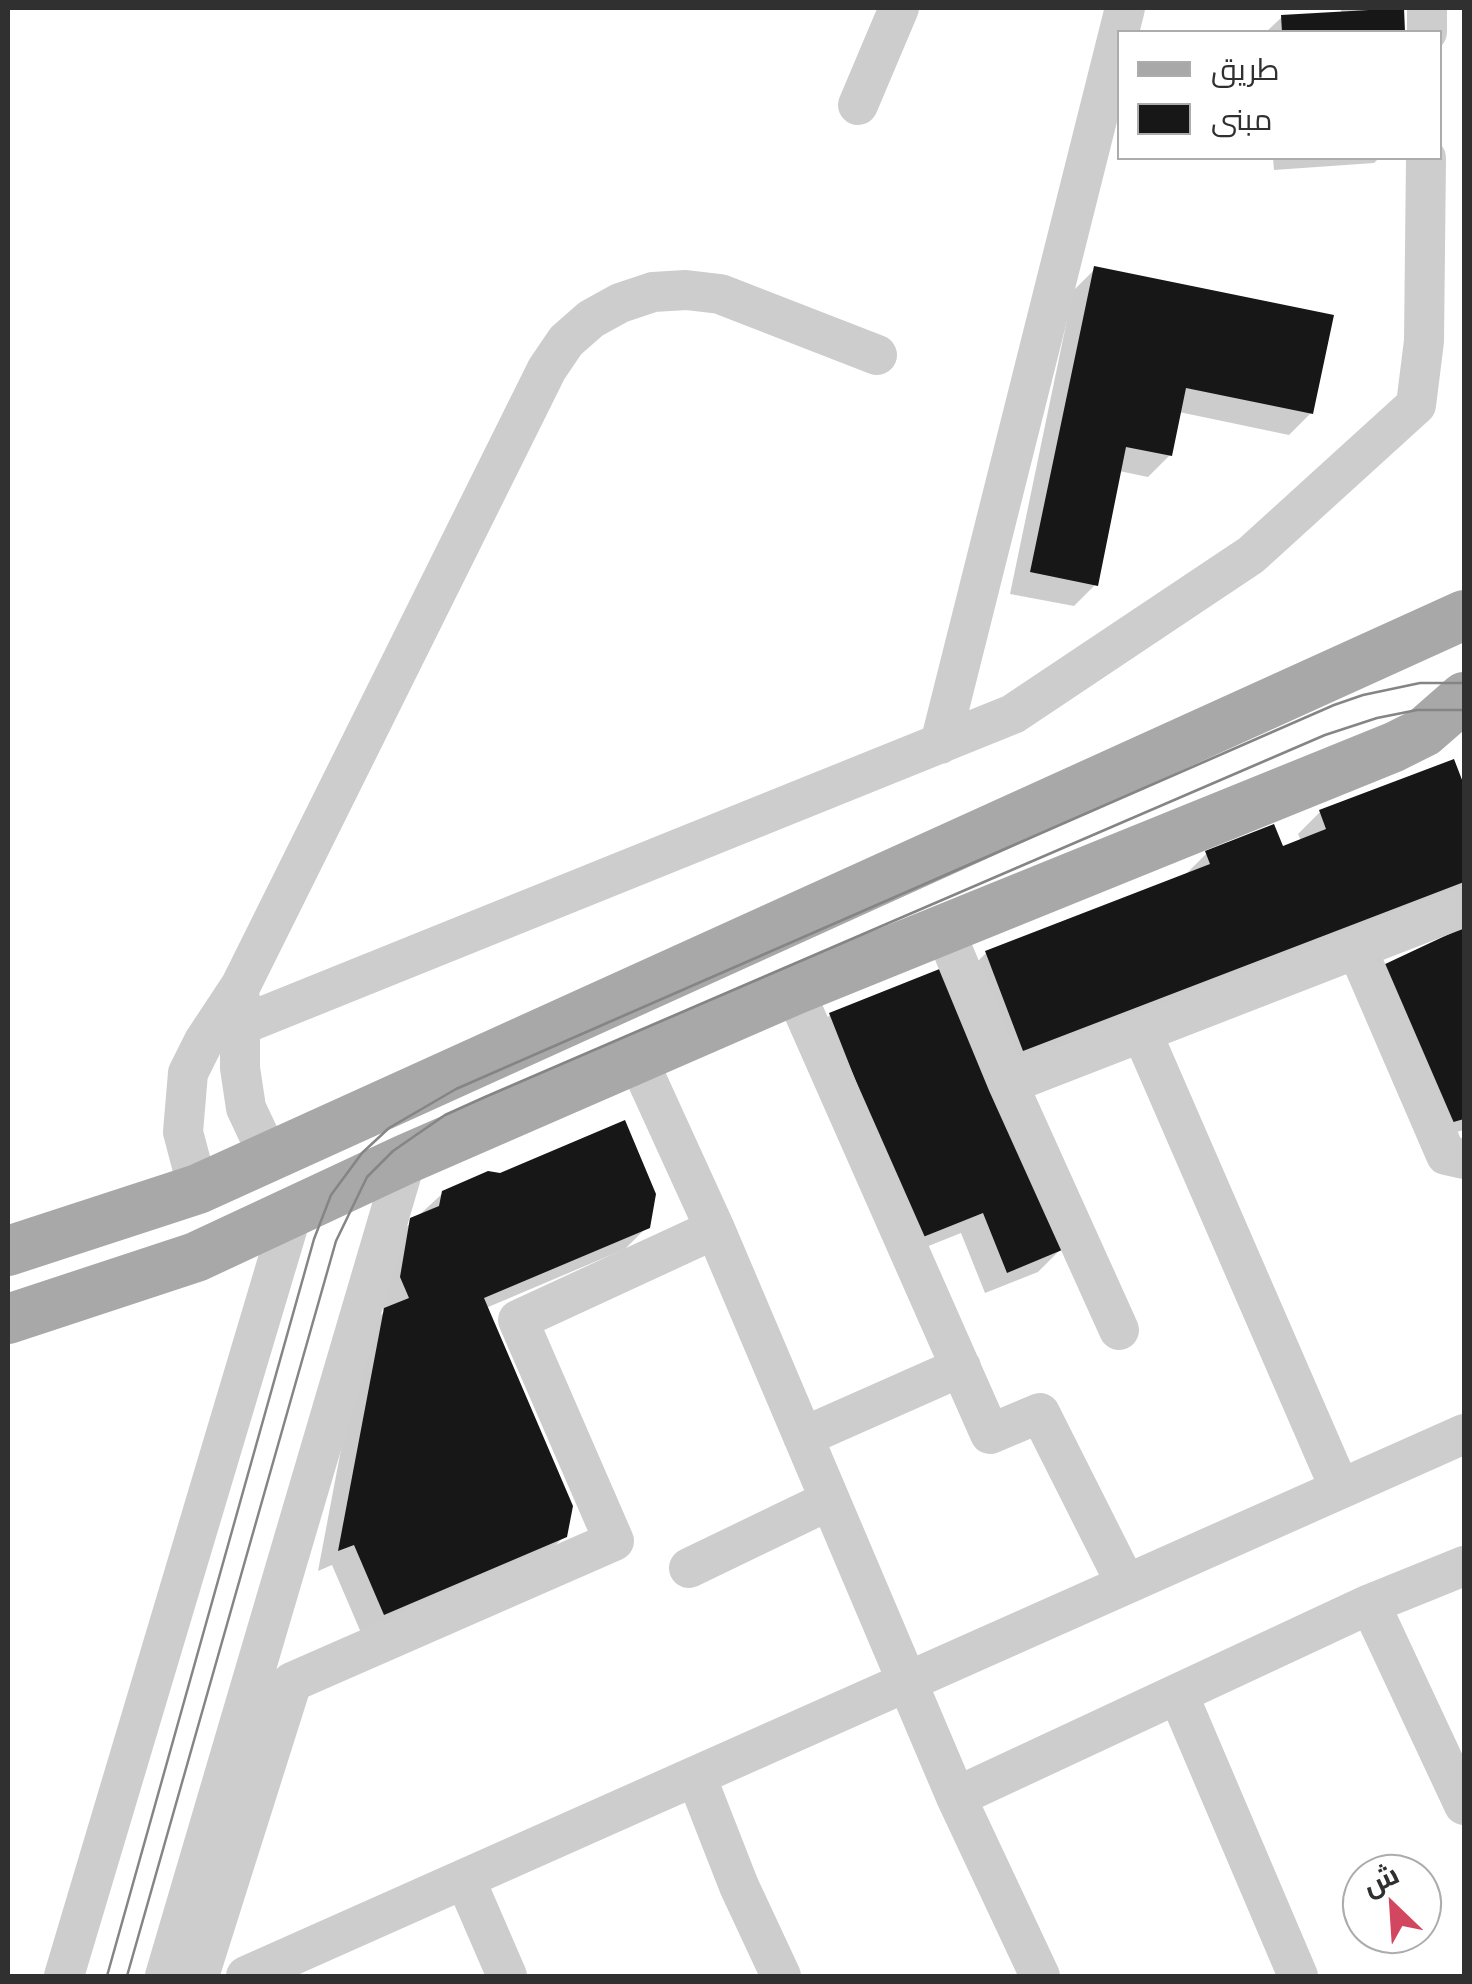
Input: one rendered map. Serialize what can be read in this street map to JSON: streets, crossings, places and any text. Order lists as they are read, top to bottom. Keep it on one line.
{"legend":["طريق","مبنى"],"north":"top left"}
